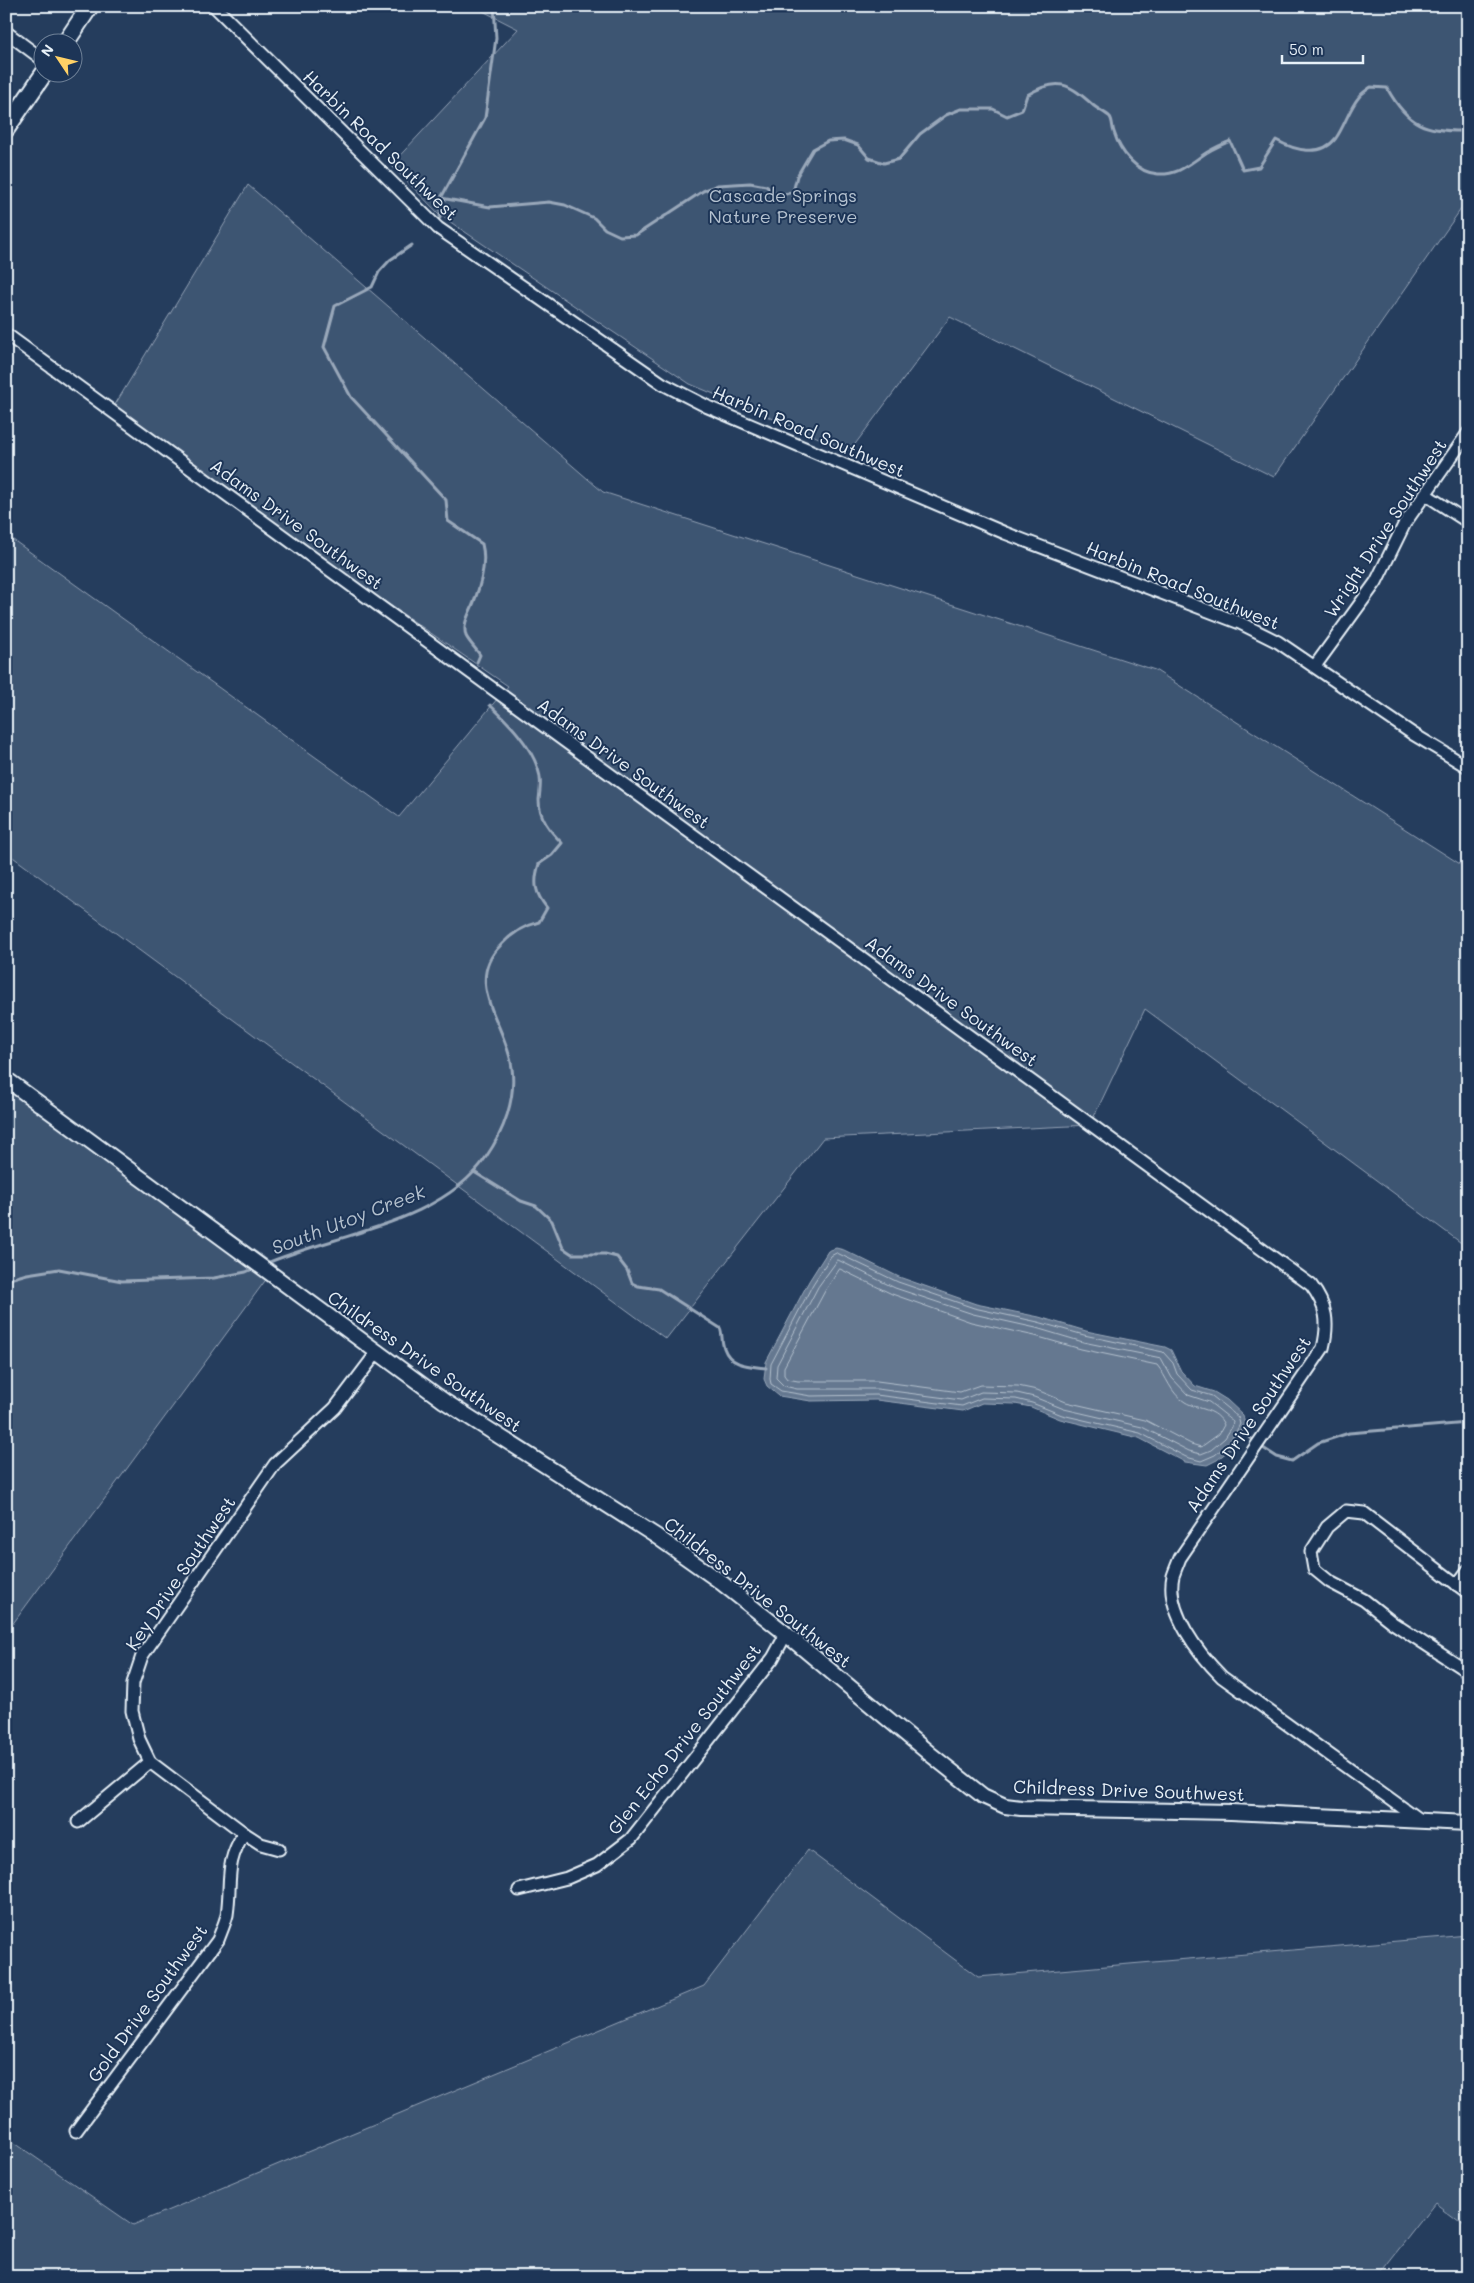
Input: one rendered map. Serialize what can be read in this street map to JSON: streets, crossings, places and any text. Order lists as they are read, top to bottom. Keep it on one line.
{"streets":{"street":["Harbin Road Southwest","Adams Drive Southwest","Wright Drive Southwest","Childress Drive Southwest","Key Drive Southwest","Glen Echo Drive Southwest","Gold Drive Southwest"]},"crossings":[["Harbin Road Southwest","Wright Drive Southwest"],["Adams Drive Southwest","Childress Drive Southwest"],["Childress Drive Southwest","Key Drive Southwest"],["Childress Drive Southwest","Glen Echo Drive Southwest"],["Key Drive Southwest","Gold Drive Southwest"]],"water":["South Utoy Creek"],"parks":["Cascade Springs Nature Preserve"],"scale_bar":"50 m","north":"top left"}
